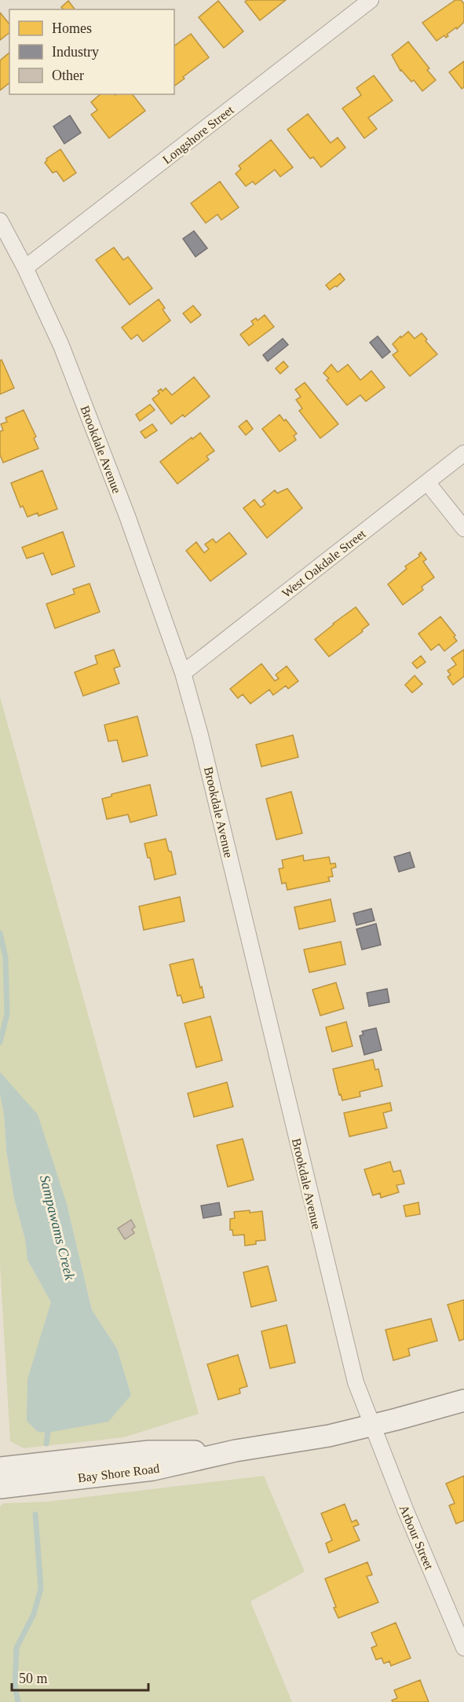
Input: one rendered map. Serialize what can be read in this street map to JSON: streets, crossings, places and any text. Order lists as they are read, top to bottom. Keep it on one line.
{"streets":{"main road":["Bay Shore Road"],"street":["Longshore Street","Brookdale Avenue","West Oakdale Street","Arbour Street"]},"crossings":[["Longshore Street","Brookdale Avenue"],["Brookdale Avenue","West Oakdale Street"],["Brookdale Avenue","Bay Shore Road"],["Brookdale Avenue","Arbour Street"],["Bay Shore Road","Arbour Street"]],"water":["Sampawams Creek"],"legend":["Homes","Industry","Other"],"scale_bar":"50 m"}
